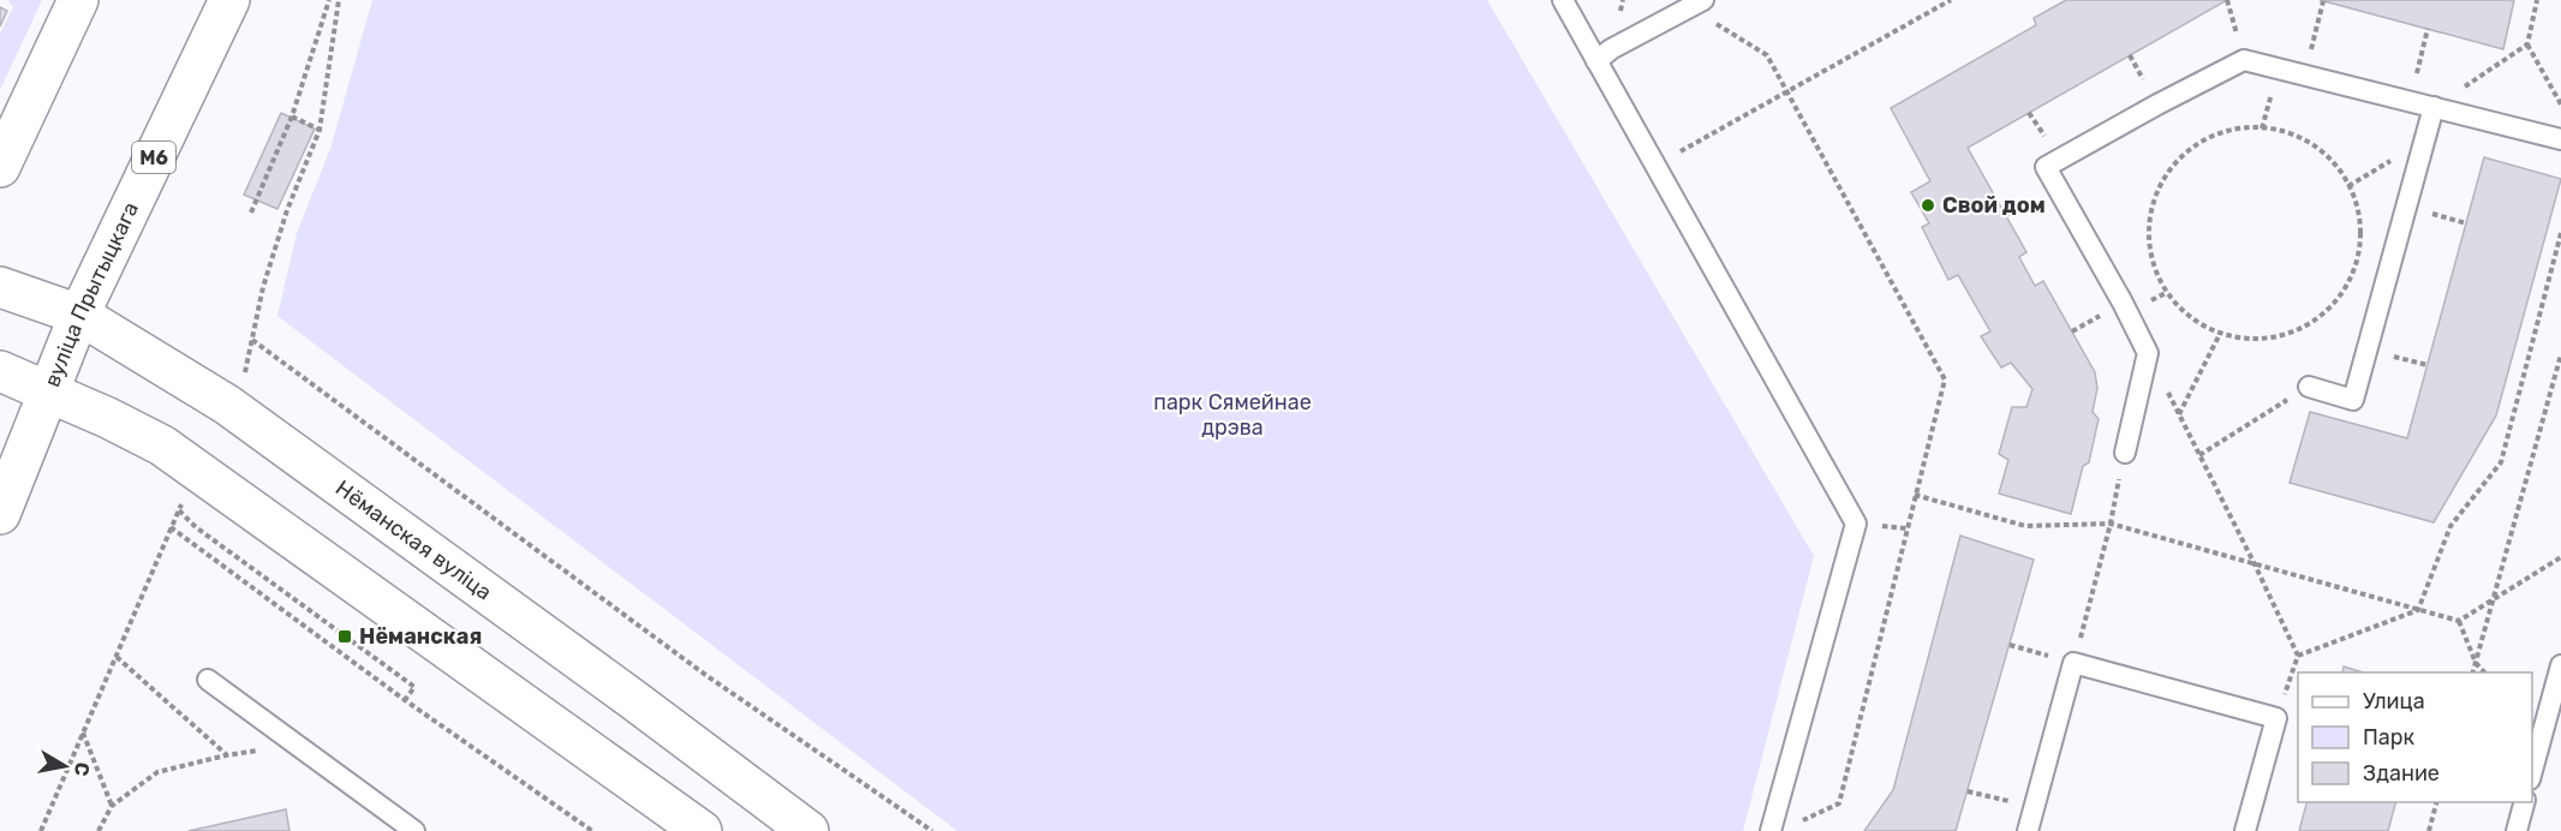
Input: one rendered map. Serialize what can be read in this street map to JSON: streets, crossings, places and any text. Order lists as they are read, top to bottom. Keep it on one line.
{"streets":{"main road":["М6","вуліца Прытыцкага","Нёманская вуліца"]},"crossings":[["вуліца Прытыцкага","Нёманская вуліца"]],"parks":["парк Сямейнае дрэва"],"places":{"other":["Свой дом"],"transit":["Нёманская"]},"legend":["Улица","Парк","Здание"],"north":"right"}
